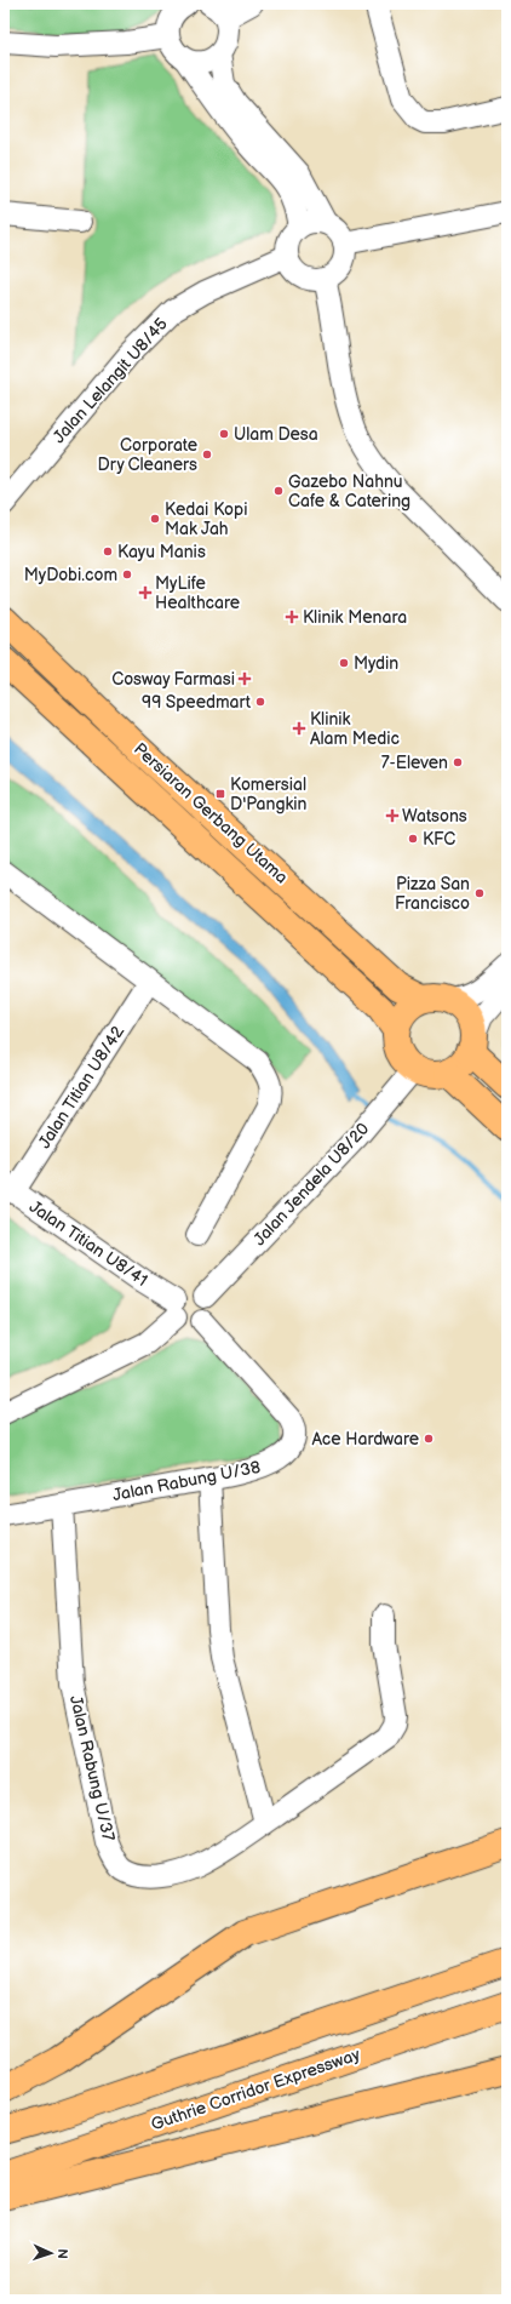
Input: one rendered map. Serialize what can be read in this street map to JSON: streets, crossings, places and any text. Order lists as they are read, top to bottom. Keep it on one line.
{"streets":{"main road":["Persiaran Gerbang Utama","Guthrie Corridor Expressway"],"street":["Jalan Lelangit U8/45","Jalan Titian U8/42","Jalan Jendela U8/20","Jalan Titian U8/41","Jalan Rabung U/38","Jalan Rabung U/37"]},"crossings":[["Persiaran Gerbang Utama","Jalan Jendela U8/20"],["Jalan Titian U8/42","Jalan Titian U8/41"],["Jalan Jendela U8/20","Jalan Titian U8/41"],["Jalan Jendela U8/20","Jalan Rabung U/38"],["Jalan Titian U8/41","Jalan Rabung U/38"],["Jalan Rabung U/38","Jalan Rabung U/37"]],"places":{"other":["Ulam Desa","Corporate Dry Cleaners","Gazebo Nahnu Cafe & Catering","Kedai Kopi Mak Jah","Kayu Manis","MyDobi.com","Mydin","99 Speedmart","7-Eleven","KFC","Pizza San Francisco","Ace Hardware"],"health":["MyLife Healthcare","Klinik Menara","Cosway Farmasi","Klinik Alam Medic","Watsons"],"transit":["Komersial D'Pangkin"]},"north":"right"}
